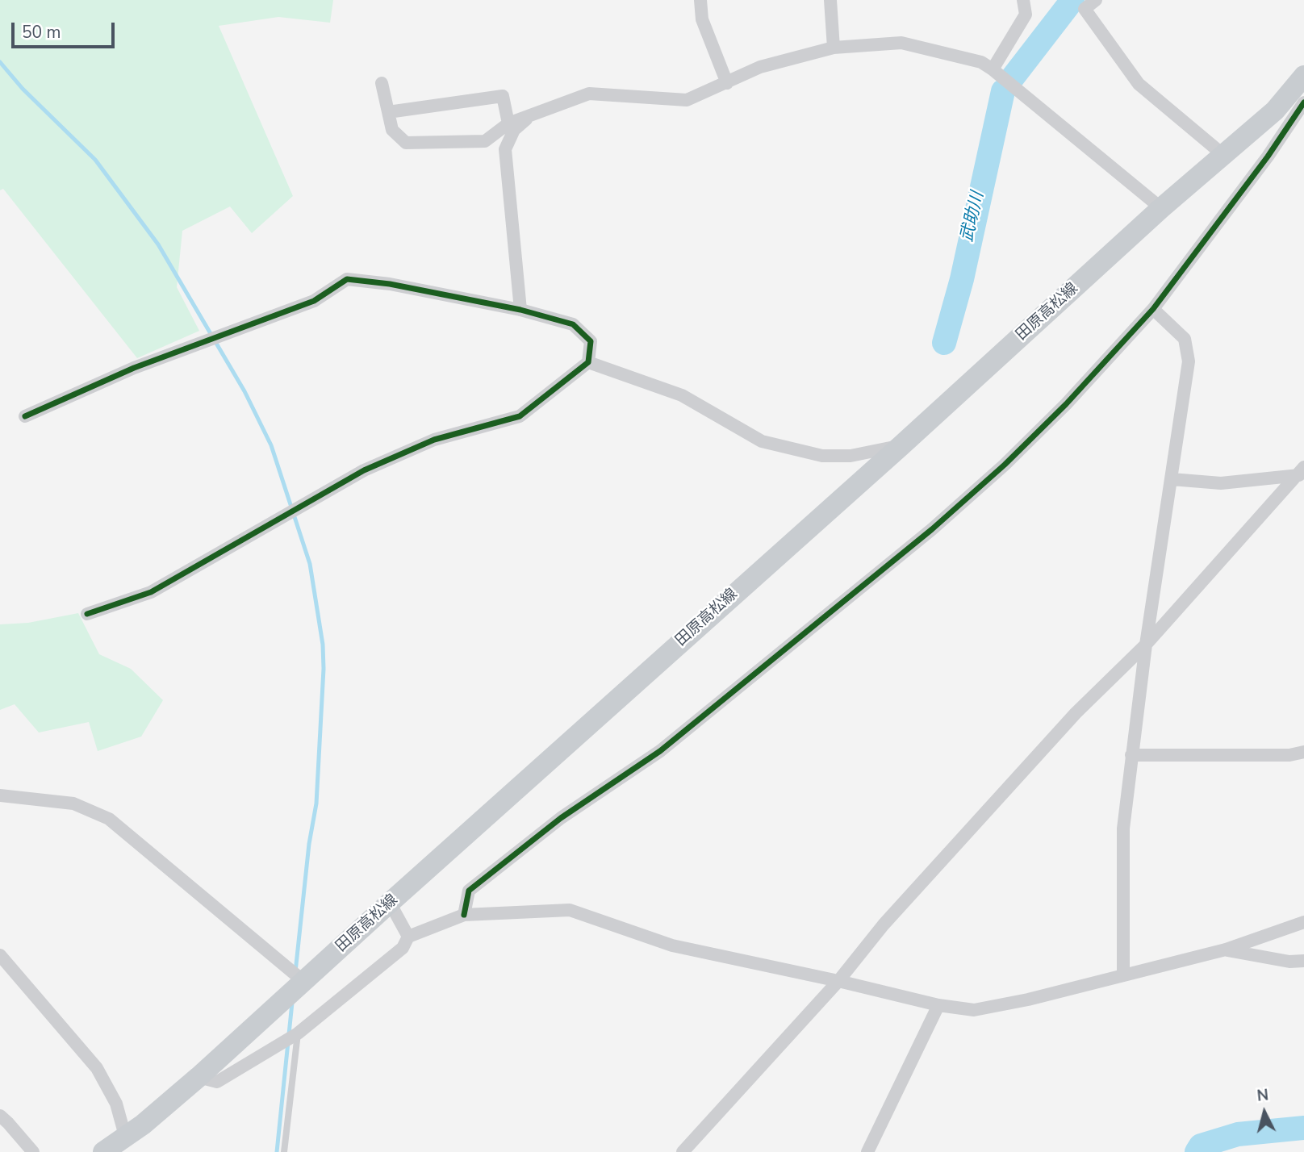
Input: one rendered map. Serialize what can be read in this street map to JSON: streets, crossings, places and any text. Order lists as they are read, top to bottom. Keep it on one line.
{"streets":{"main road":["田原高松線"]},"water":["武助川"],"scale_bar":"50 m","north":"top"}
